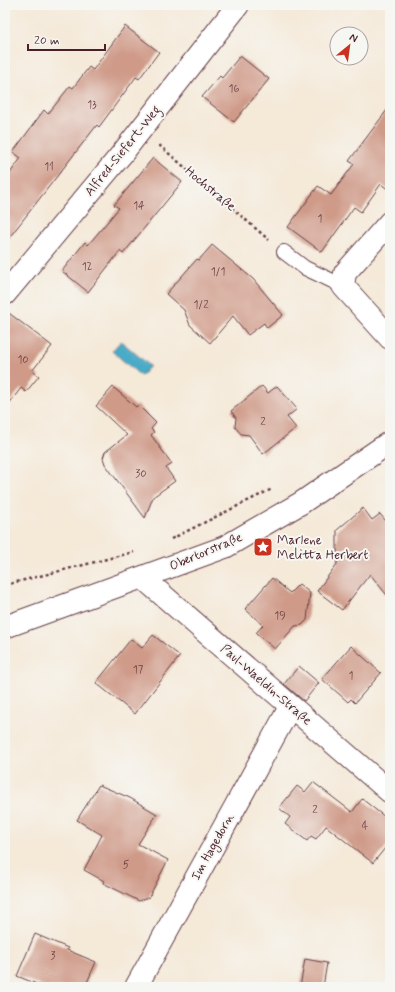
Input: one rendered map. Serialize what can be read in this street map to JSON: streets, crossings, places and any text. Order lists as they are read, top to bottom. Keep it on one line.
{"streets":{"street":["Alfred-Siefert-Weg","Obertorstraße","Paul-Waeldin-Straße","Im Hagedorn"],"path":["Hochstraße"]},"crossings":[["Obertorstraße","Paul-Waeldin-Straße"],["Paul-Waeldin-Straße","Im Hagedorn"]],"places":{"place":["Marlene Melitta Herbert"]},"house_numbers":["16","13","11","14","1","12","1/1","1/2","10","2","30","19","17","1","2","4","5","3"],"scale_bar":"20 m","north":"top right"}
